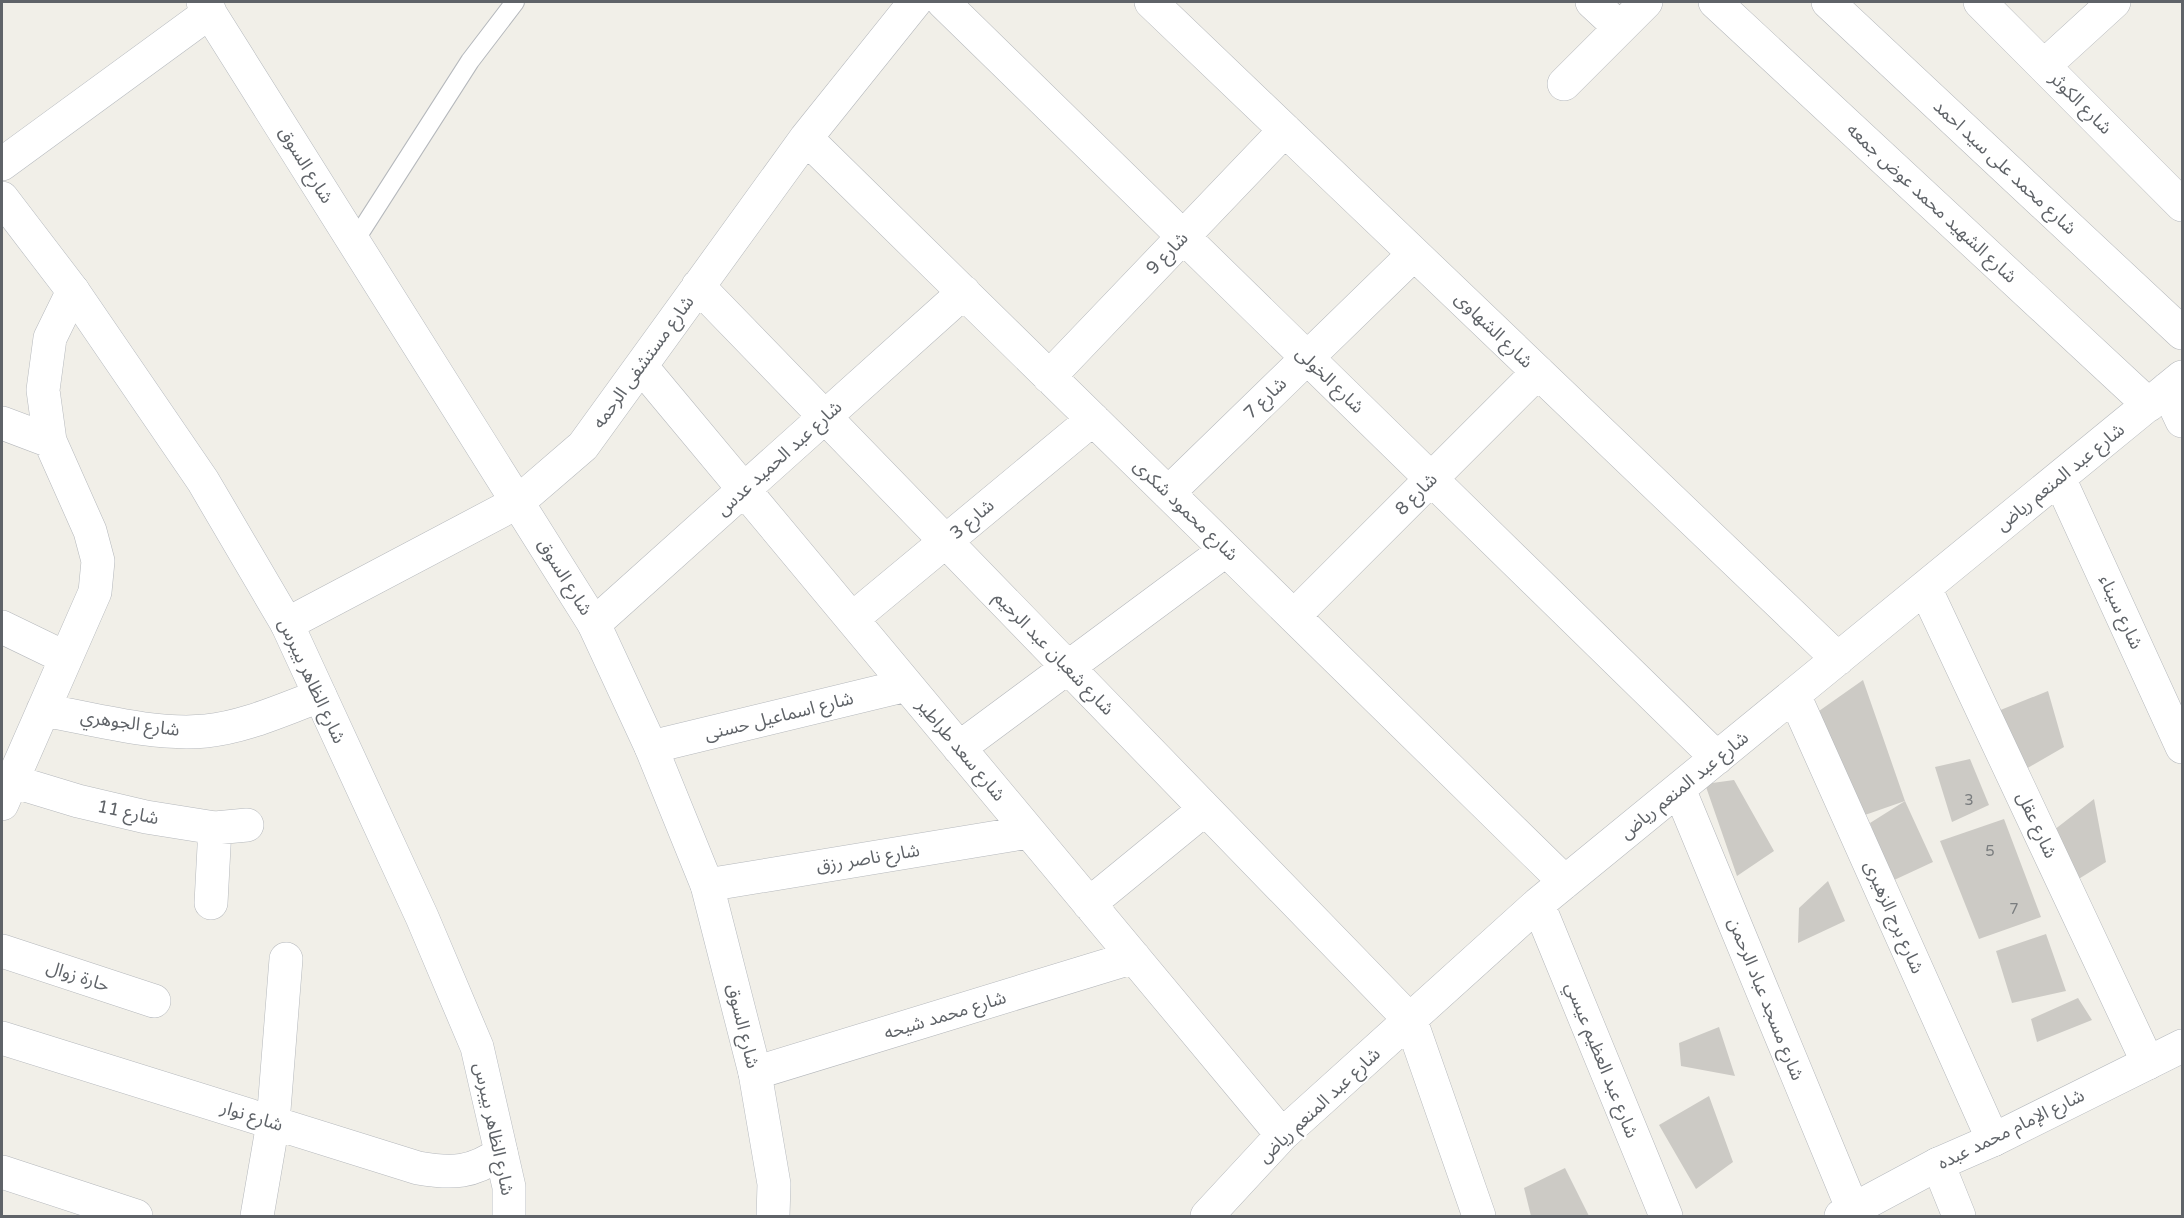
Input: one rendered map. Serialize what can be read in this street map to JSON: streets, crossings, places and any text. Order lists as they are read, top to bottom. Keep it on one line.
{"streets":{"street":["شارع الكوثر","شارع السوق","شارع محمد على سيد احمد","شارع الشهيد محمد عوض جمعه","شارع 9","شارع الشهاوى","شارع مستشفى الرحمه","شارع الخولى","شارع 7","شارع عبد الحميد عدس","شارع عبد المنعم رياض","شارع 8","شارع محمود شكرى","شارع 3","شارع سيناء","شارع شعبان عبد الرحيم","شارع الظاهر بيبرس","شارع اسماعيل حسنى","شارع الجوهري","شارع سعد طراطير","شارع 11","شارع عقل","شارع ناصر رزق","شارع برج الزهيرى","حارة زوال","شارع مسجد عباد الرحمن","شارع محمد شيحه","شارع عبد العظيم عيسي","شارع نوار","شارع الإمام محمد عبده"]},"crossings":[["شارع السوق","شارع مستشفى الرحمه"],["شارع السوق","شارع عبد الحميد عدس"],["شارع السوق","شارع اسماعيل حسنى"],["شارع السوق","شارع ناصر رزق"],["شارع السوق","شارع محمد شيحه"],["شارع الشهيد محمد عوض جمعه","شارع عبد المنعم رياض"],["شارع 9","شارع الشهاوى"],["شارع 9","شارع الخولى"],["شارع 9","شارع محمود شكرى"],["شارع الشهاوى","شارع 7"],["شارع الشهاوى","شارع عبد المنعم رياض"],["شارع الشهاوى","شارع 8"],["شارع مستشفى الرحمه","شارع محمود شكرى"],["شارع مستشفى الرحمه","شارع شعبان عبد الرحيم"],["شارع مستشفى الرحمه","شارع الظاهر بيبرس"],["شارع مستشفى الرحمه","شارع سعد طراطير"],["شارع الخولى","شارع 7"],["شارع الخولى","شارع عبد المنعم رياض"],["شارع الخولى","شارع 8"],["شارع 7","شارع محمود شكرى"],["شارع عبد الحميد عدس","شارع محمود شكرى"],["شارع عبد الحميد عدس","شارع شعبان عبد الرحيم"],["شارع عبد الحميد عدس","شارع سعد طراطير"],["شارع عبد المنعم رياض","شارع محمود شكرى"],["شارع عبد المنعم رياض","شارع سيناء"],["شارع عبد المنعم رياض","شارع شعبان عبد الرحيم"],["شارع عبد المنعم رياض","شارع سعد طراطير"],["شارع عبد المنعم رياض","شارع عقل"],["شارع عبد المنعم رياض","شارع برج الزهيرى"],["شارع عبد المنعم رياض","شارع مسجد عباد الرحمن"],["شارع عبد المنعم رياض","شارع عبد العظيم عيسي"],["شارع 8","شارع محمود شكرى"],["شارع محمود شكرى","شارع 3"],["شارع 3","شارع شعبان عبد الرحيم"],["شارع 3","شارع سعد طراطير"],["شارع الظاهر بيبرس","شارع الجوهري"],["شارع الظاهر بيبرس","شارع نوار"],["شارع اسماعيل حسنى","شارع سعد طراطير"],["شارع سعد طراطير","شارع ناصر رزق"],["شارع سعد طراطير","شارع محمد شيحه"],["شارع عقل","شارع الإمام محمد عبده"],["شارع برج الزهيرى","شارع الإمام محمد عبده"],["شارع مسجد عباد الرحمن","شارع الإمام محمد عبده"]],"house_numbers":["3","5","7"]}
